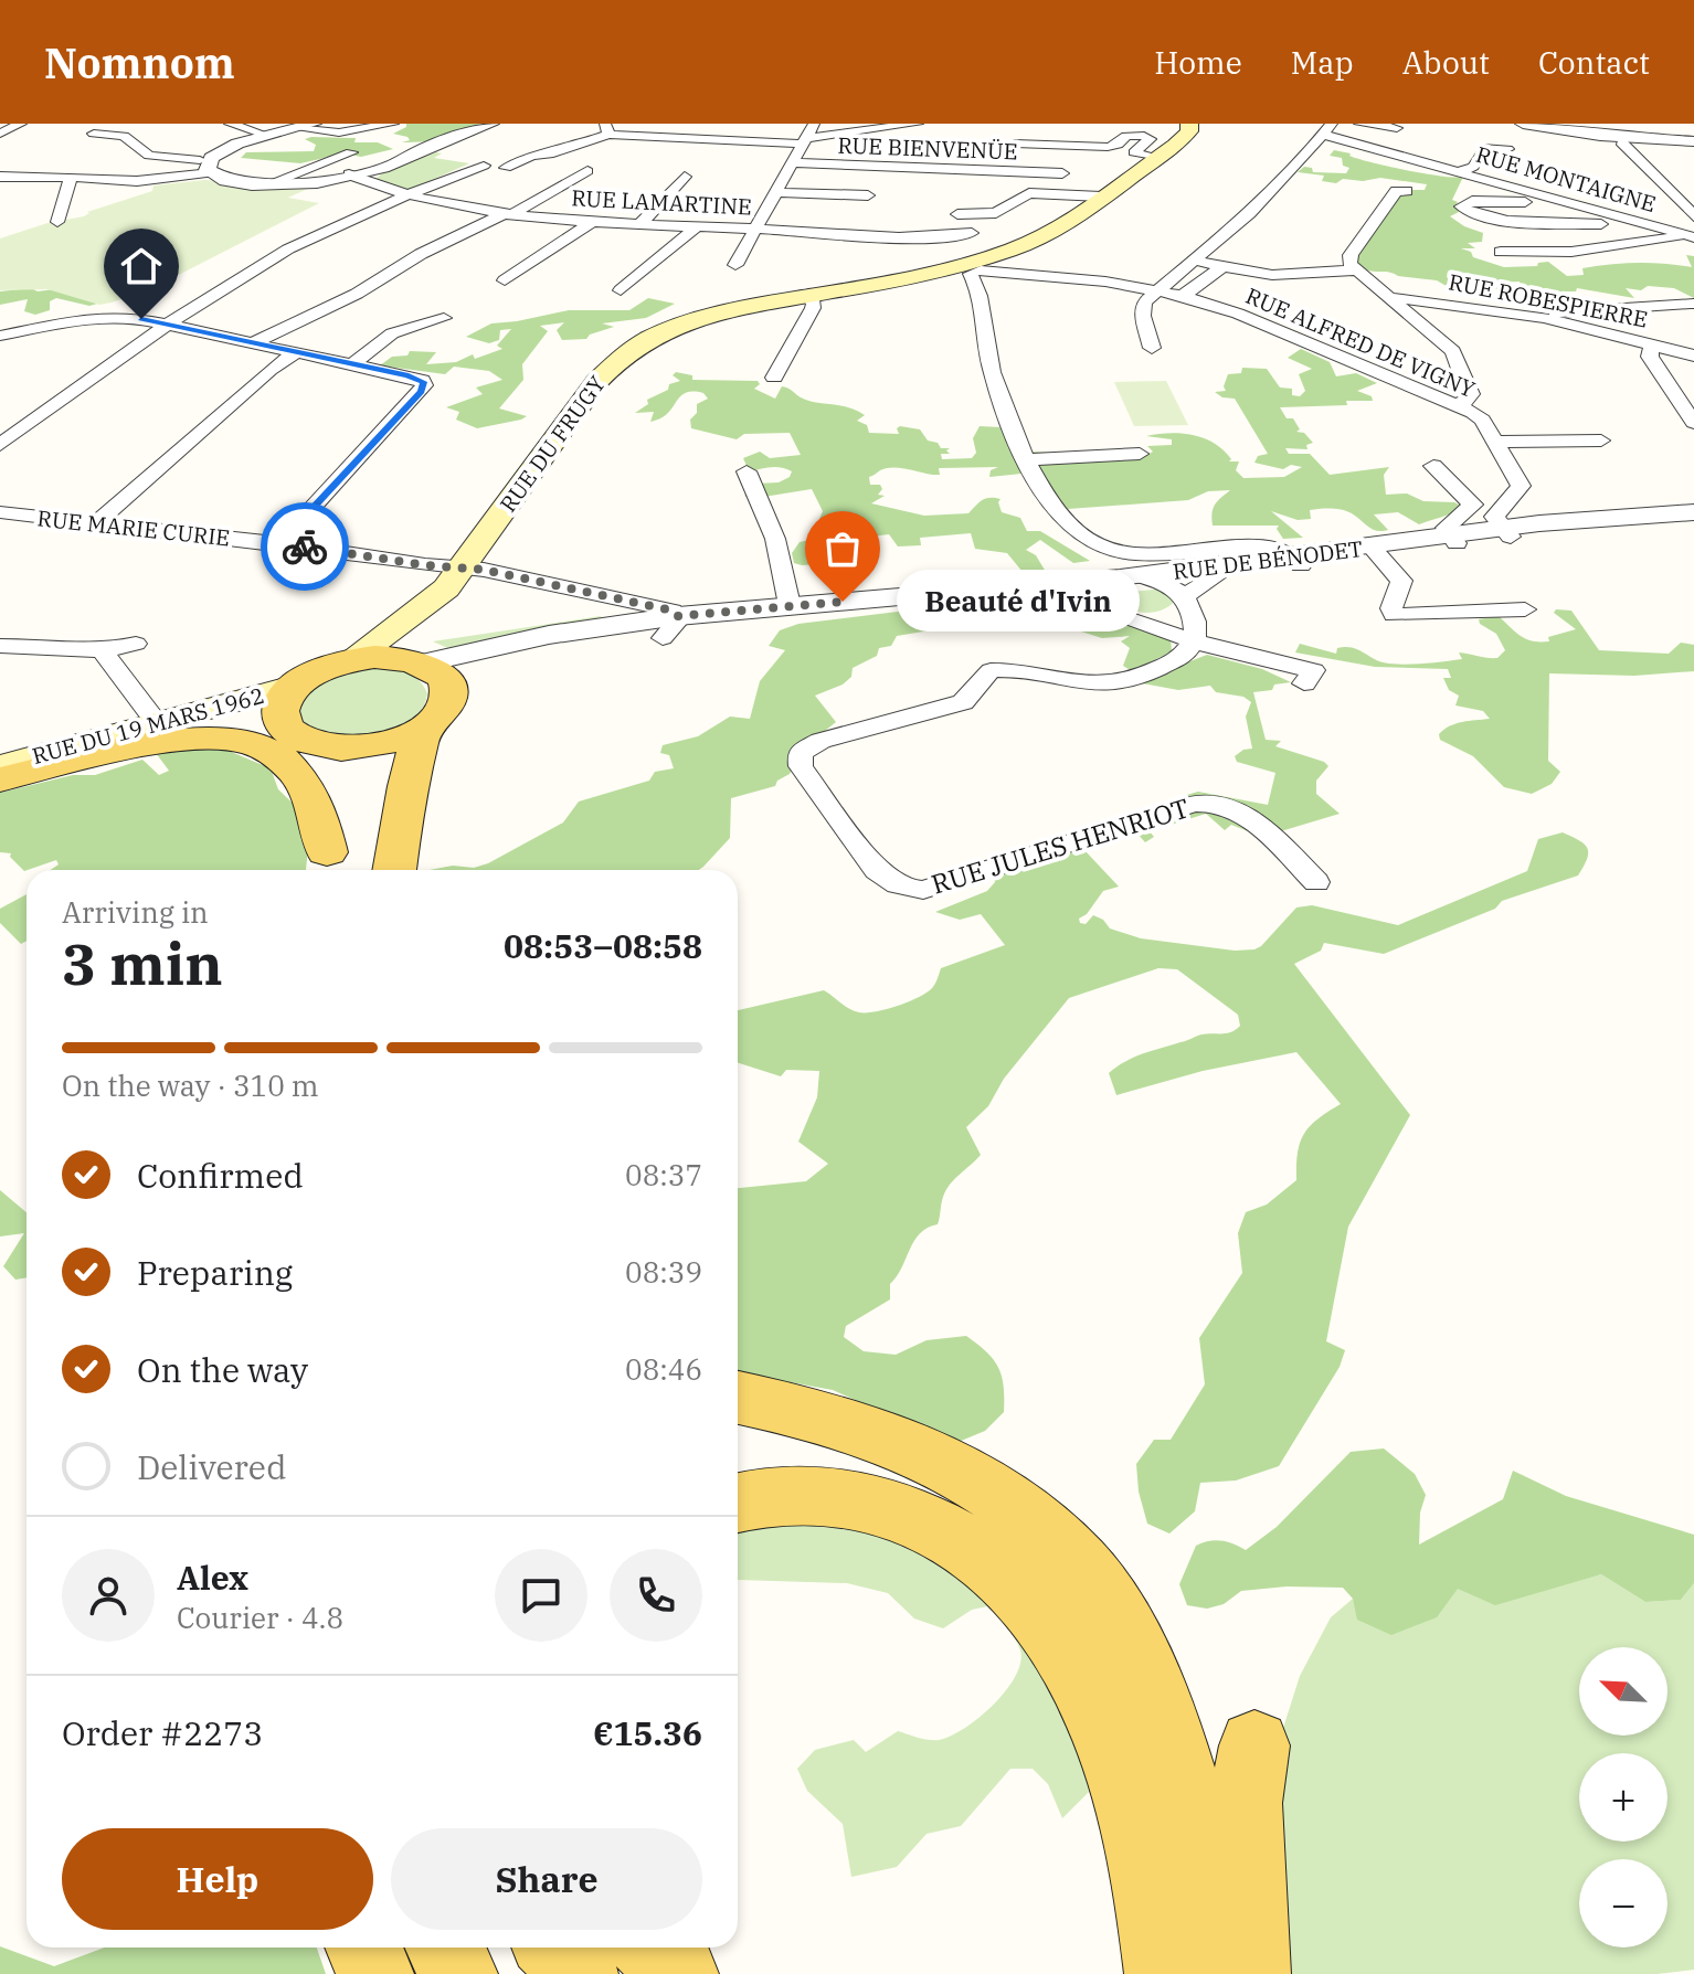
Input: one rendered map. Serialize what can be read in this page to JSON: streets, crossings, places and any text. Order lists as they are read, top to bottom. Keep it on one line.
{"streets":{"main road":["RUE DU FRUGY","RUE DU 19 MARS 1962"],"street":["RUE BIENVENÜE","RUE MONTAIGNE","RUE LAMARTINE","RUE ROBESPIERRE","RUE ALFRED DE VIGNY","RUE MARIE CURIE","RUE DE BÉNODET","RUE JULES HENRIOT"]},"crossings":[["RUE ALFRED DE VIGNY","RUE DE BÉNODET"],["RUE DU FRUGY","RUE MARIE CURIE"],["RUE DU FRUGY","RUE DE BÉNODET"],["RUE MARIE CURIE","RUE DE BÉNODET"]],"places":["Beauté d'Ivin"],"north":"top left","page":{"header":"Nomnom","nav":["Home","Map","About","Contact"],"bubble":"Beauté d'Ivin","heading":["3 min","Arriving in","08:53–08:58"],"panel":["Alex","Courier · 4.8","Order #2273","€15.36"],"bar":"On the way · 310 m","list":[["Confirmed","08:37"],["Preparing","08:39"],["On the way","08:46"],"Delivered"],"map_buttons":["+","−"],"buttons":["Help","Share"]}}
